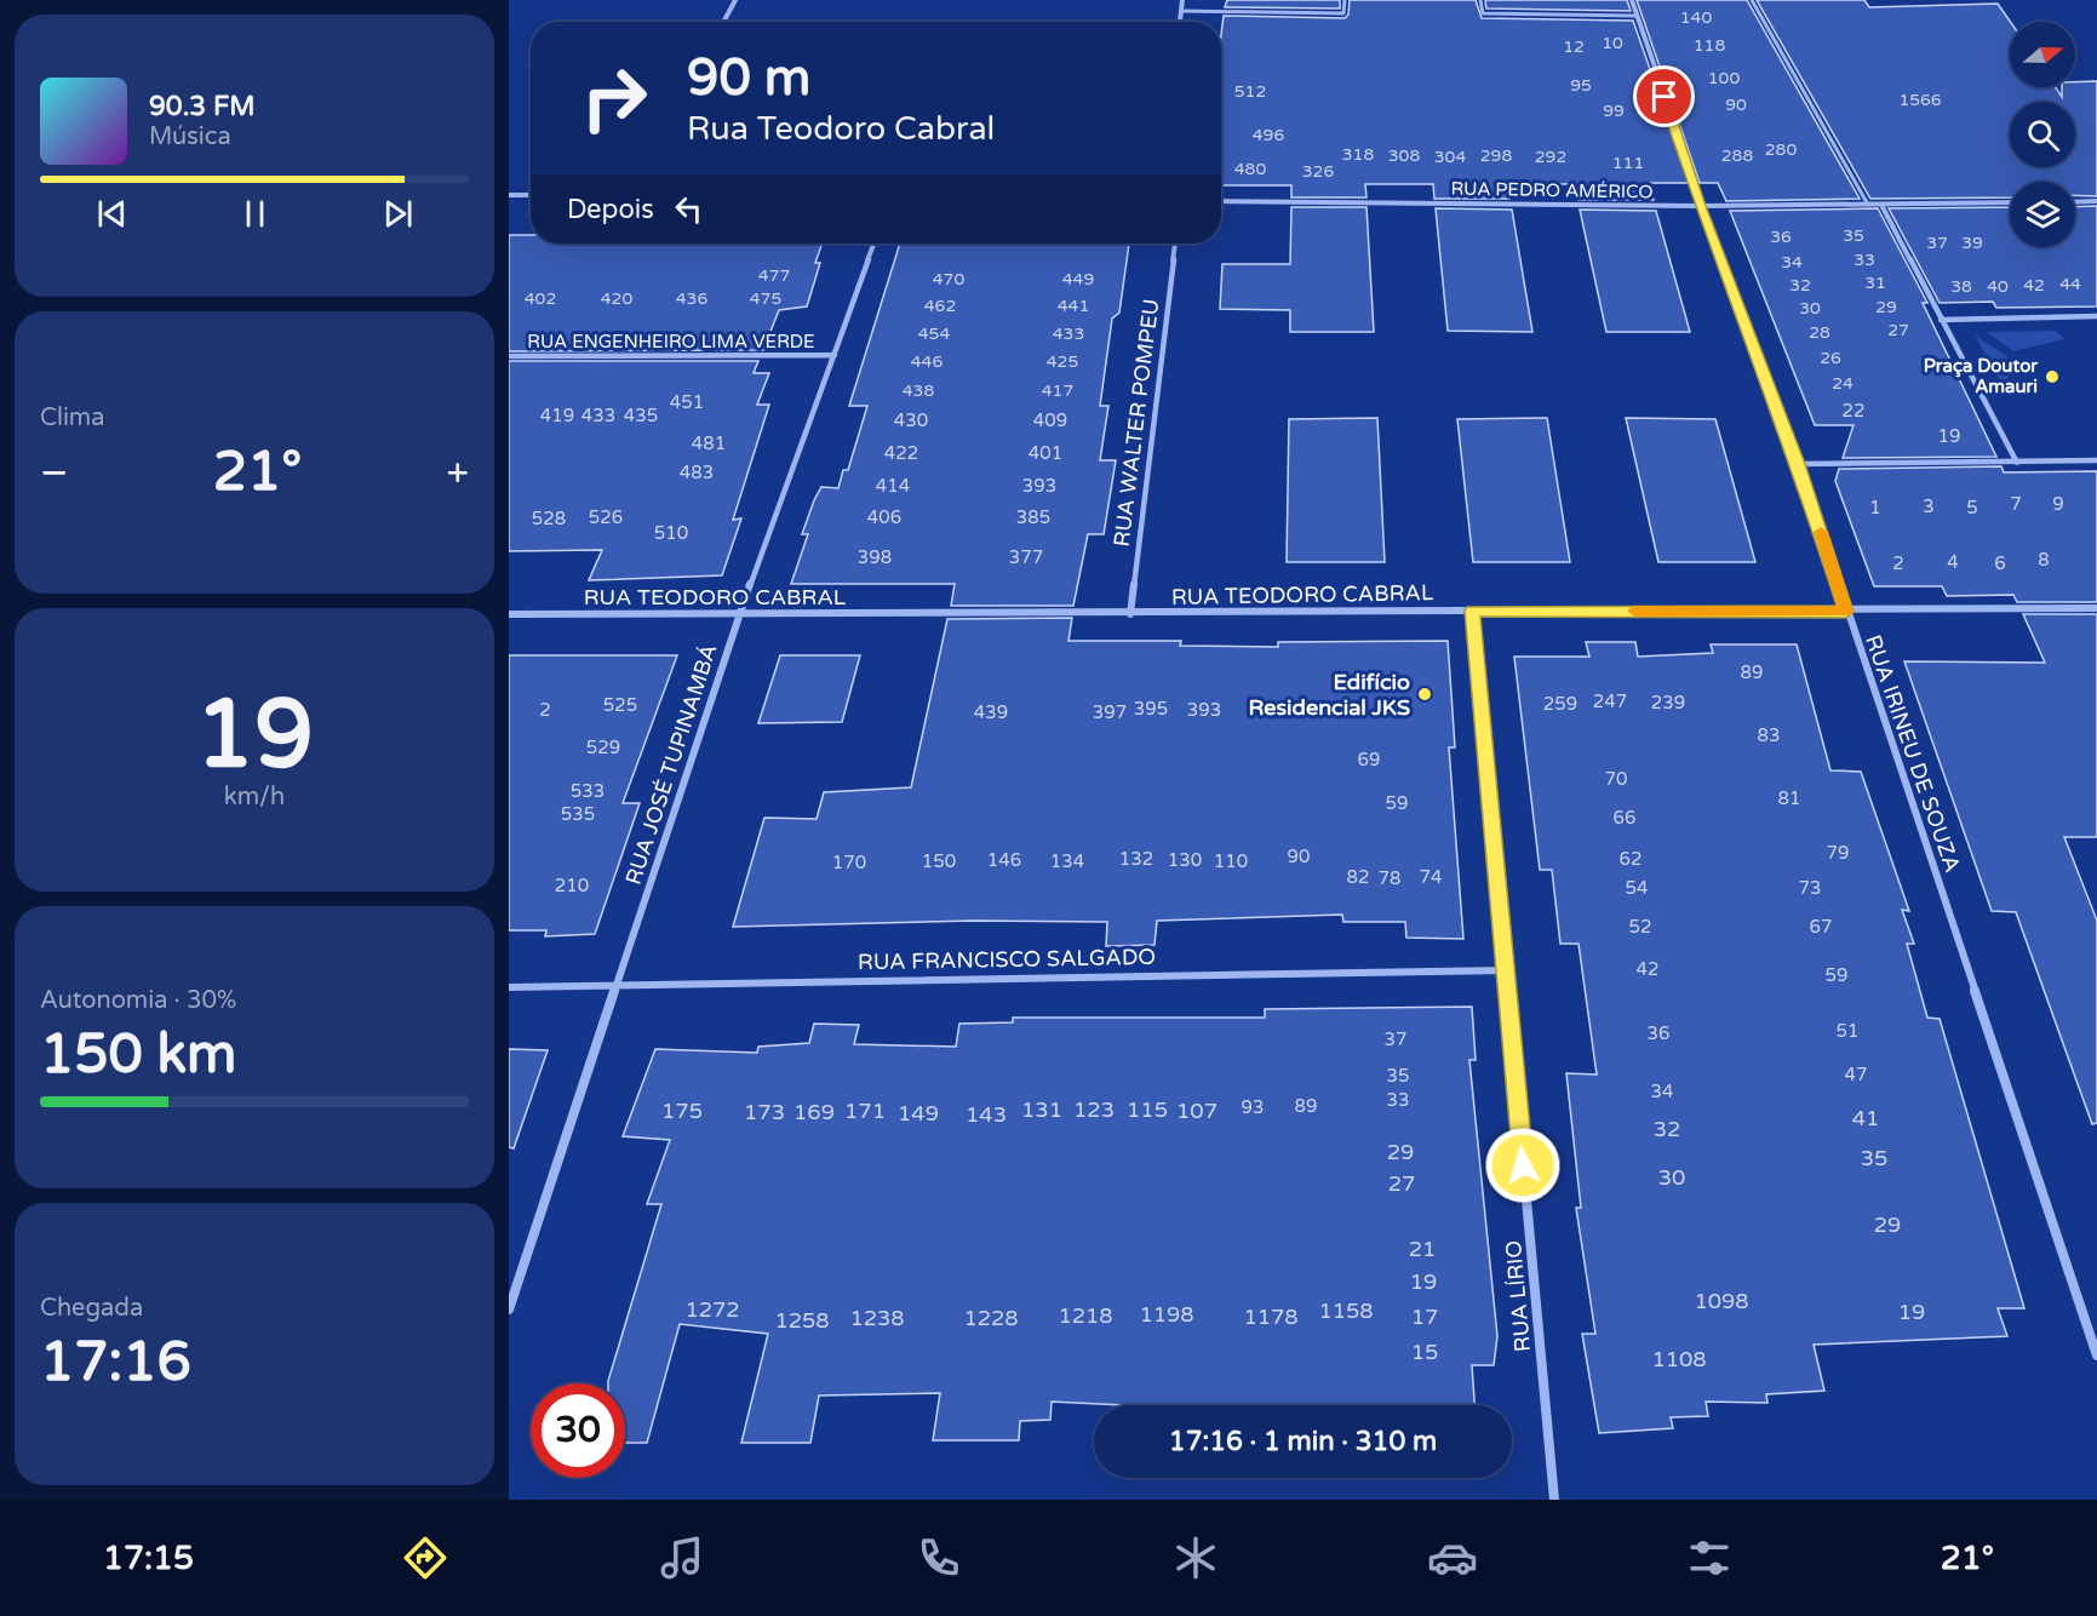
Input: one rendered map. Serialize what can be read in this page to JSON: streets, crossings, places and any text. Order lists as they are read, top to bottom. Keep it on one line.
{"streets":{"street":["RUA PEDRO AMÉRICO","RUA ENGENHEIRO LIMA VERDE","RUA WALTER POMPEU","RUA TEODORO CABRAL","RUA IRINEU DE SOUZA","RUA JOSÉ TUPINAMBÁ","RUA FRANCISCO SALGADO","RUA LÍRIO"]},"crossings":[["RUA PEDRO AMÉRICO","RUA IRINEU DE SOUZA"],["RUA ENGENHEIRO LIMA VERDE","RUA JOSÉ TUPINAMBÁ"],["RUA WALTER POMPEU","RUA TEODORO CABRAL"],["RUA TEODORO CABRAL","RUA IRINEU DE SOUZA"],["RUA TEODORO CABRAL","RUA JOSÉ TUPINAMBÁ"],["RUA TEODORO CABRAL","RUA LÍRIO"],["RUA JOSÉ TUPINAMBÁ","RUA FRANCISCO SALGADO"],["RUA FRANCISCO SALGADO","RUA LÍRIO"]],"places":["Praça Doutor Amauri","Edifício Residencial JKS"],"house_numbers":["140","10","118","12","100","95","512","1566","90","99","496","280","318","308","298","288","304","292","111","480","326","35","36","37","39","33","34","477","470","449","31","44","32","42","38","40","402","420","436","475","462","441","29","30","27","28","454","433","26","446","425","24","438","417","451","22","419","433","435","430","409","19","481","422","401","483","414","393","7","9","3","1","5","526","406","385","528","510","398","377","8","4","2","6","89","247","239","259","525","395","2","393","439","397","83","529","69","70","533","81","59","535","66","79","90","132","62","146","130","150","134","110","170","82","74","78","210","54","73","52","67","42","59","51","36","37","47","35","34","33","89","93","131","123","115","175","171","107","173","169","149","143","41","32","29","35","30","27","29","21","19","1098","1272","1158","19","1198","1218","1178","17","1238","1228","1258","15","1108"],"north":"right","page":{"turn":["90 m","Rua Teodoro Cabral"],"song":["90.3 FM","Música"],"then":"Depois","tile":["Clima",["19","km/h"],["Autonomia · 30%","150 km"],["Chegada","17:16"]],"heat":["−","21°","+"],"limit":"30","trip":"17:16 · 1 min · 310 m","tabs":["17:15","21°"]}}
